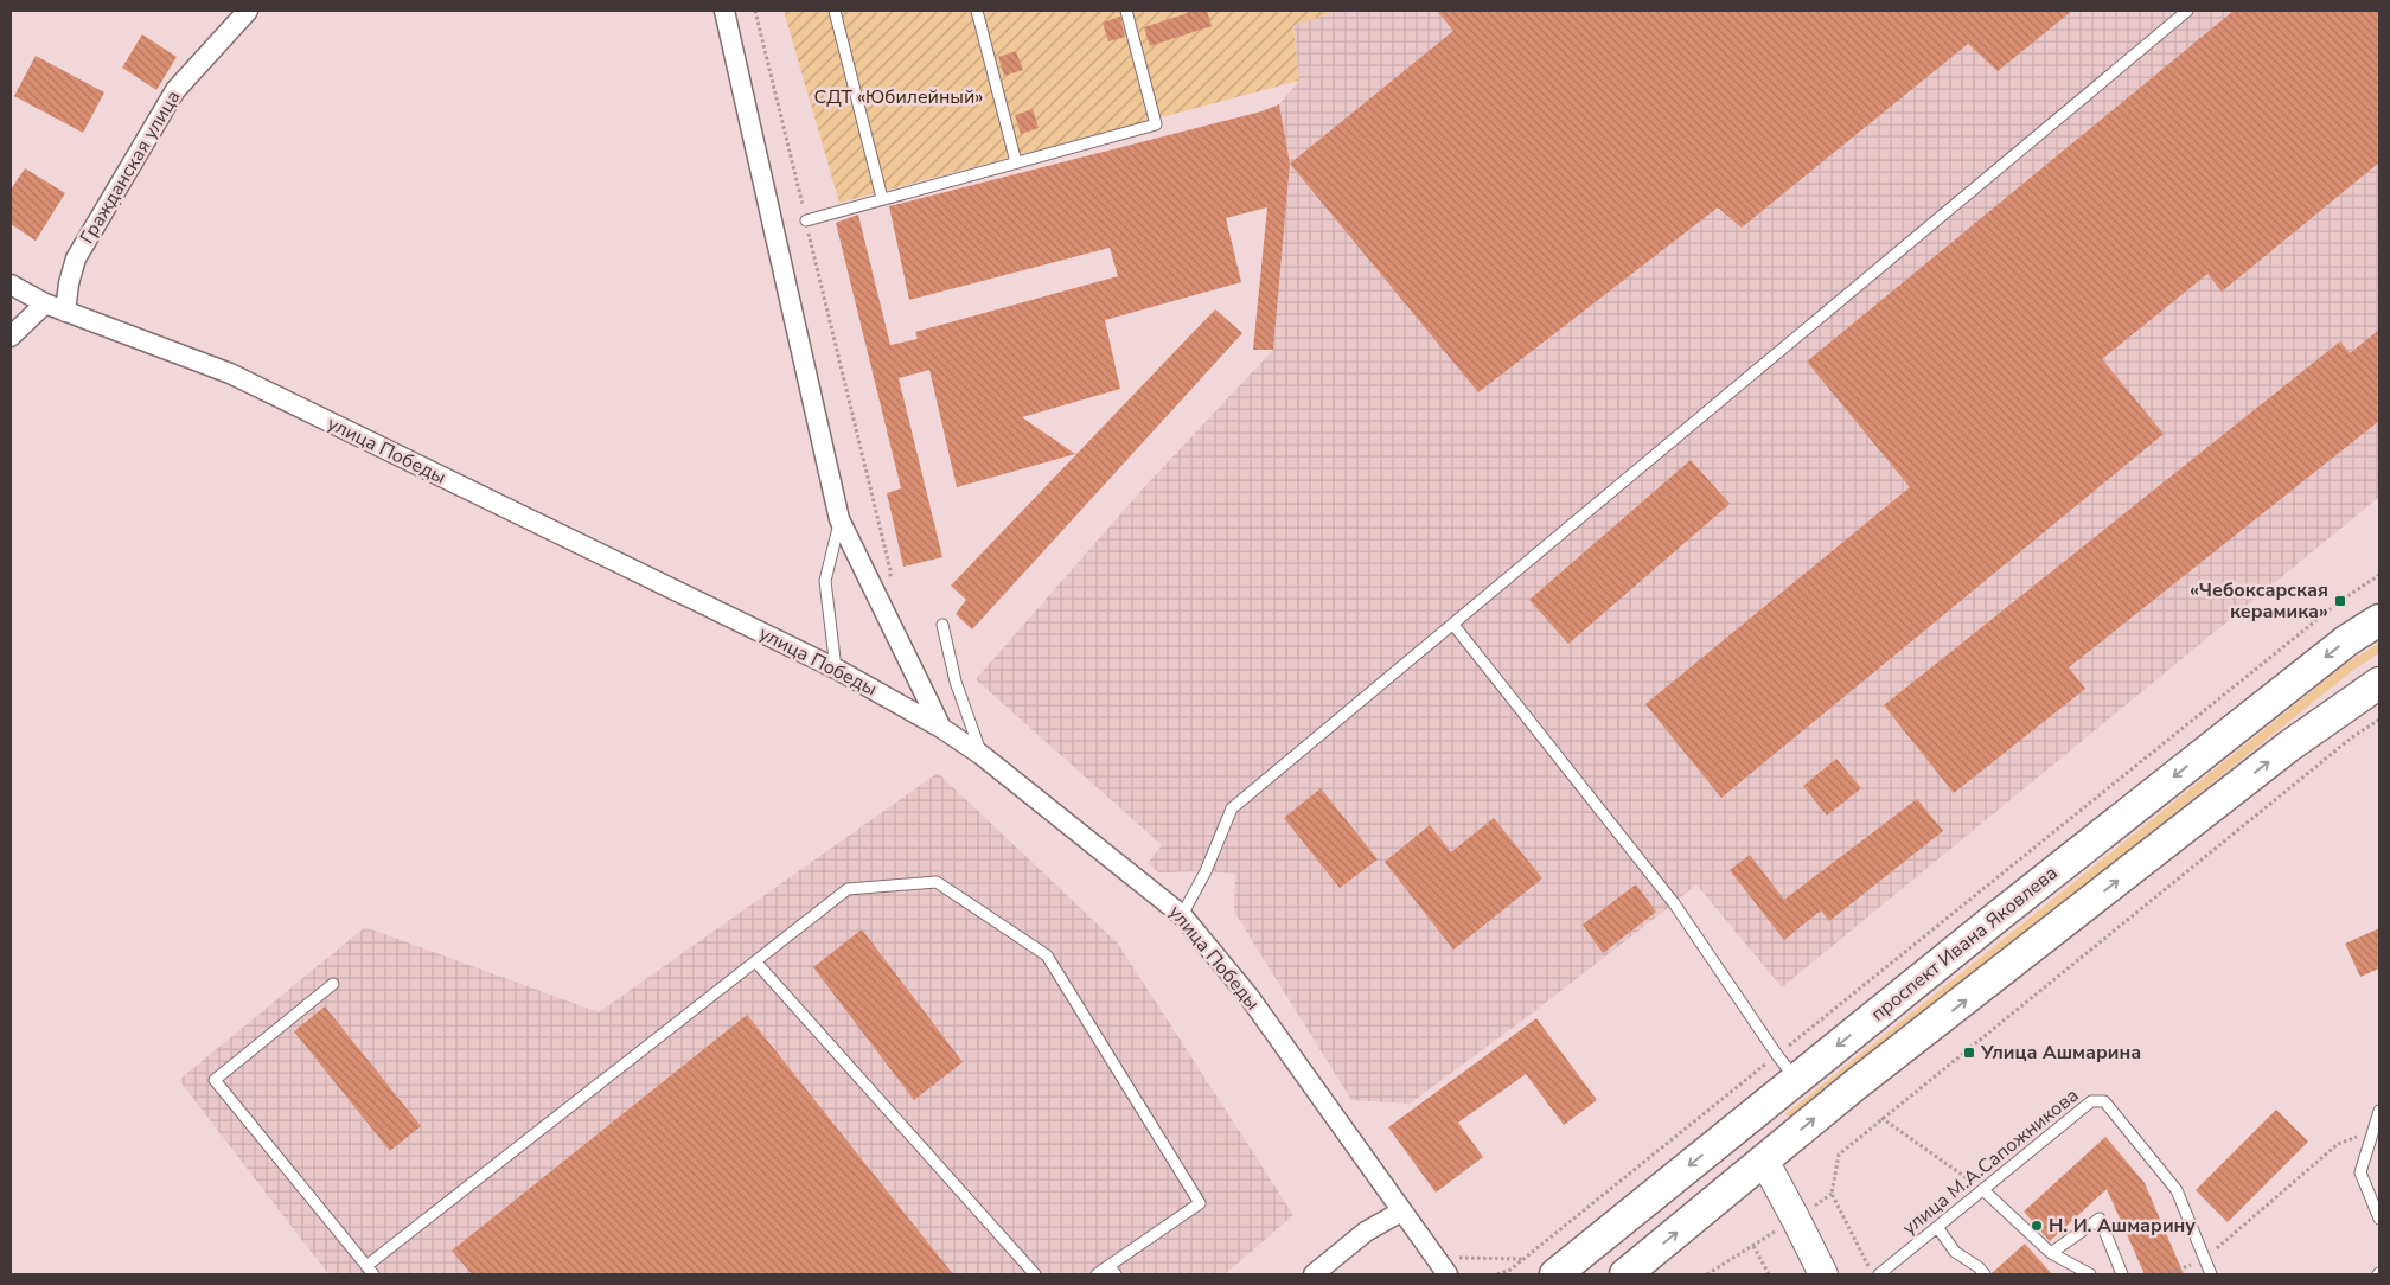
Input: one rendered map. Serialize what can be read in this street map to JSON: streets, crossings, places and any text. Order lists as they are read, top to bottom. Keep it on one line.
{"streets":{"main road":["проспект Ивана Яковлева"],"street":["Гражданская улица","улица Победы"],"lane":["улица М.А.Сапожникова"]},"crossings":[["Гражданская улица","улица Победы"]],"parks":["СДТ «Юбилейный»"],"places":{"transit":["«Чебоксарская керамика»","Улица Ашмарина"],"other":["Н. И. Ашмарину"]}}
